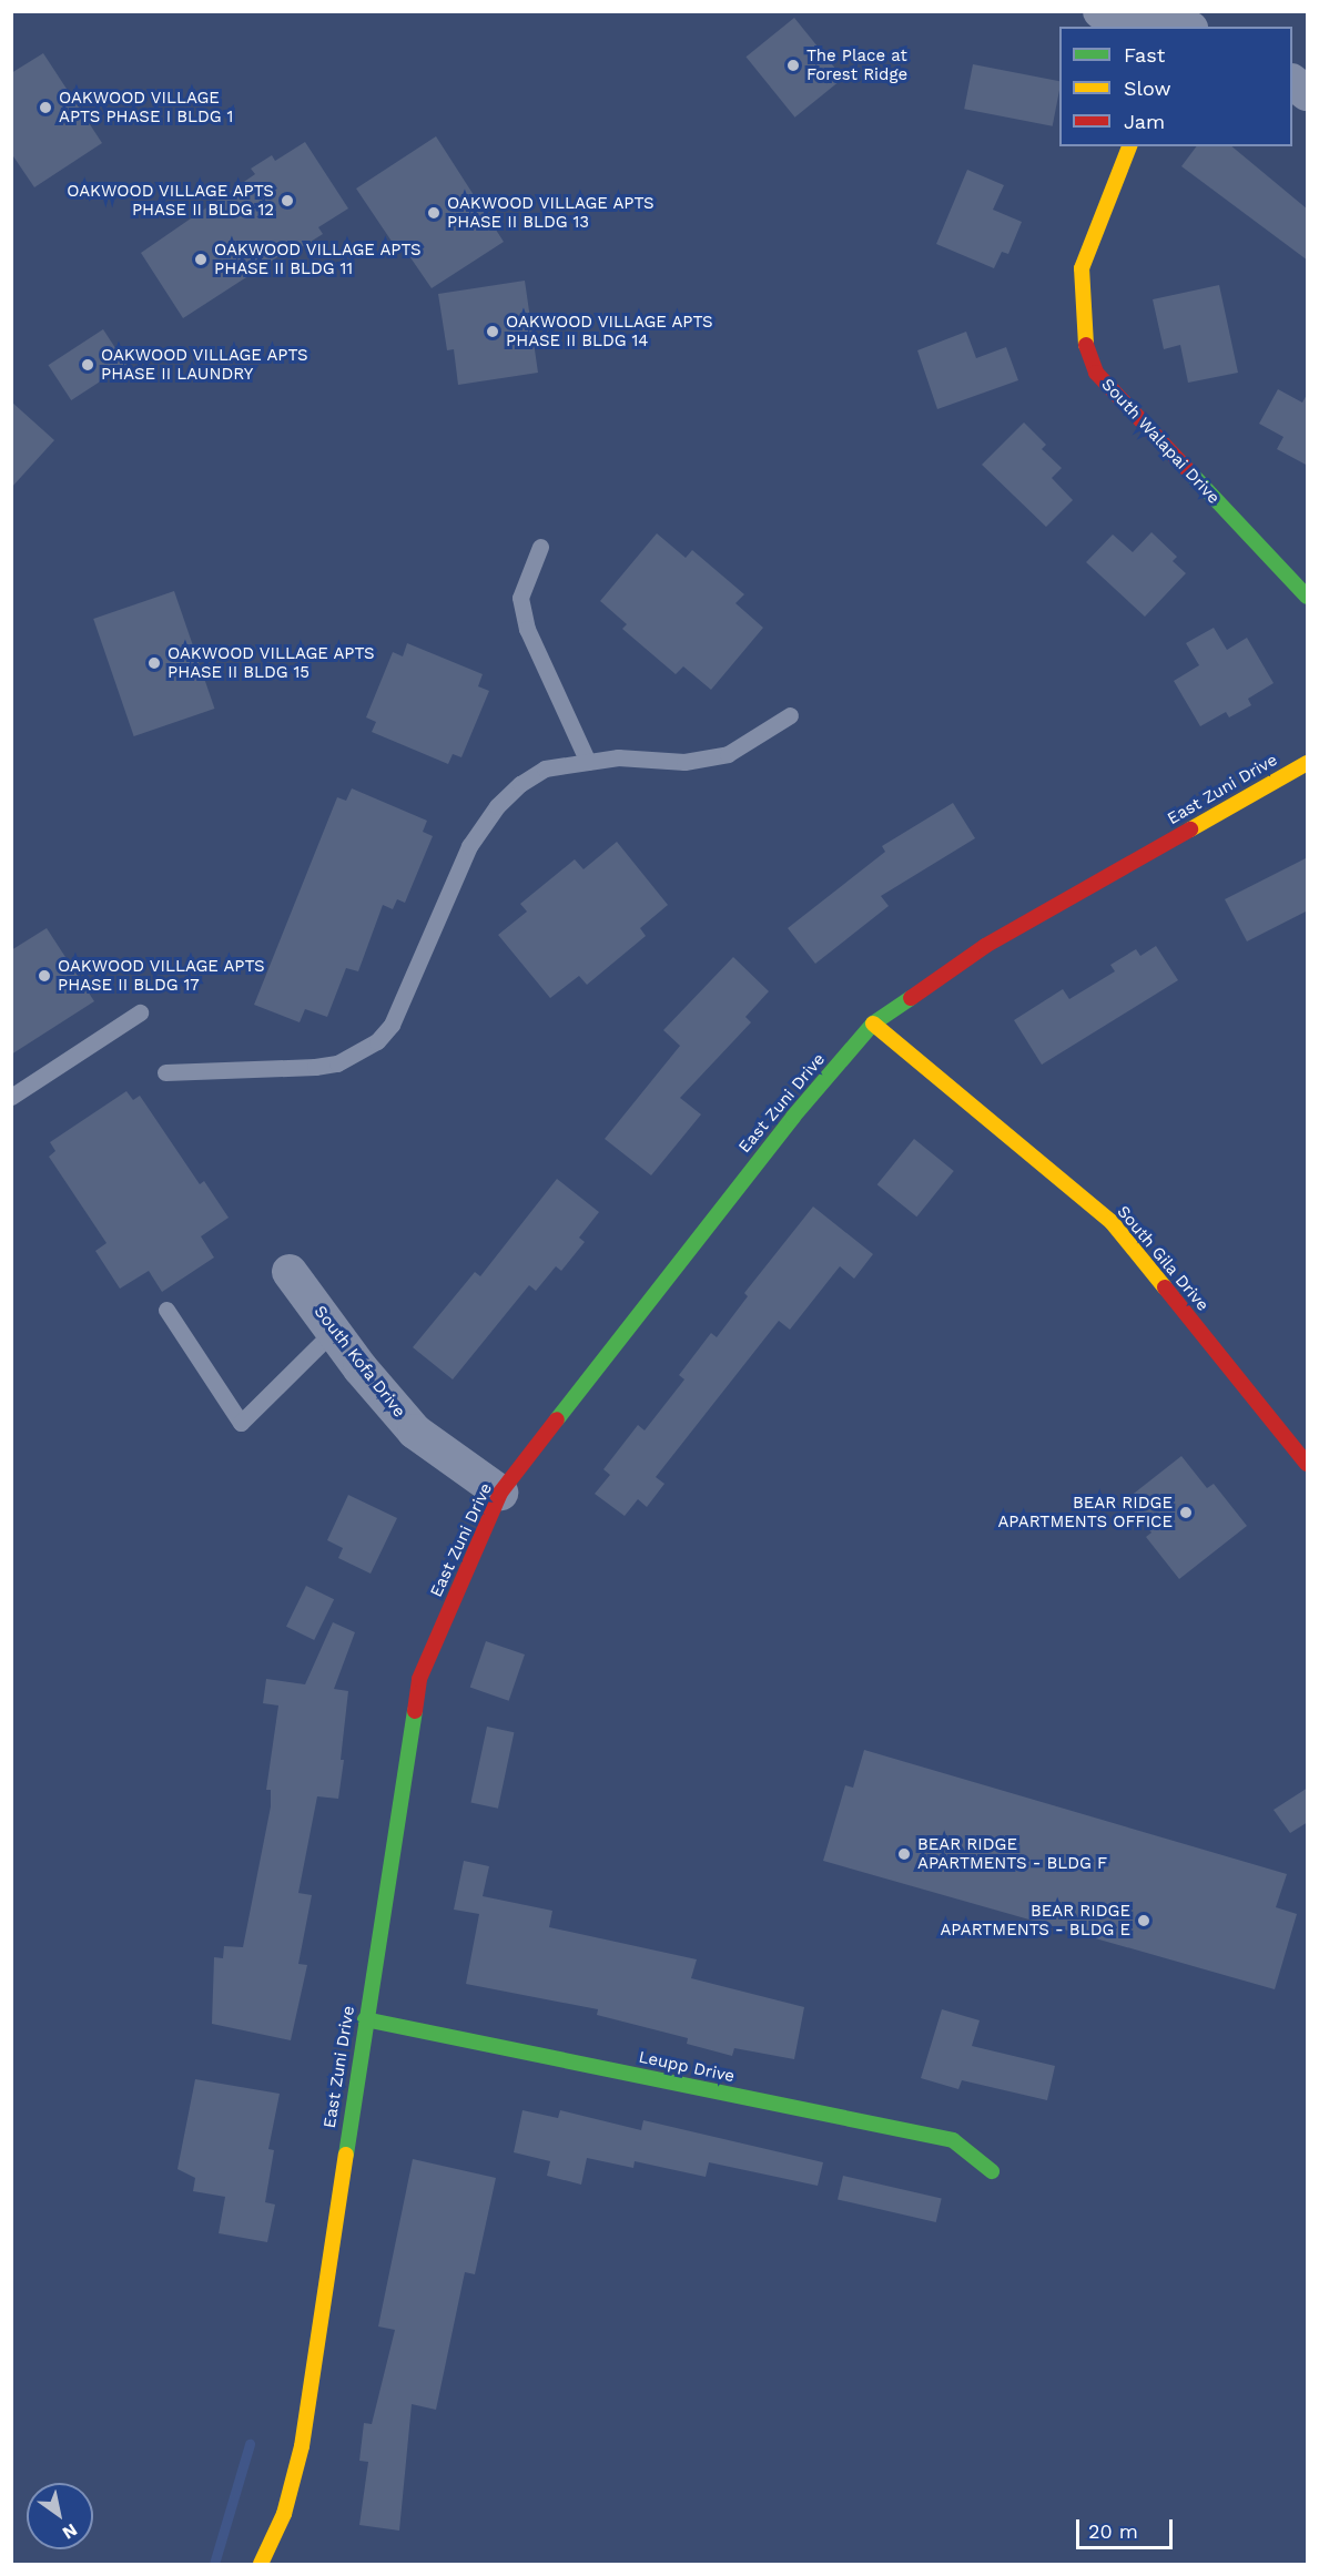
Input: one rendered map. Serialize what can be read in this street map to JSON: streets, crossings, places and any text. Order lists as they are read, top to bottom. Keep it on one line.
{"streets":{"street":["South Walapai Drive","East Zuni Drive","South Gila Drive","South Kofa Drive","Leupp Drive"]},"crossings":[["East Zuni Drive","South Gila Drive"],["East Zuni Drive","South Kofa Drive"],["East Zuni Drive","Leupp Drive"]],"places":["The Place at Forest Ridge","OAKWOOD VILLAGE APTS PHASE I BLDG 1","OAKWOOD VILLAGE APTS PHASE II BLDG 12","OAKWOOD VILLAGE APTS PHASE II BLDG 13","OAKWOOD VILLAGE APTS PHASE II BLDG 11","OAKWOOD VILLAGE APTS PHASE II BLDG 14","OAKWOOD VILLAGE APTS PHASE II LAUNDRY","OAKWOOD VILLAGE APTS PHASE II BLDG 15","OAKWOOD VILLAGE APTS PHASE II BLDG 17","BEAR RIDGE APARTMENTS OFFICE","BEAR RIDGE APARTMENTS - BLDG F","BEAR RIDGE APARTMENTS - BLDG E"],"legend":["Fast","Slow","Jam"],"scale_bar":"20 m","north":"bottom right"}
